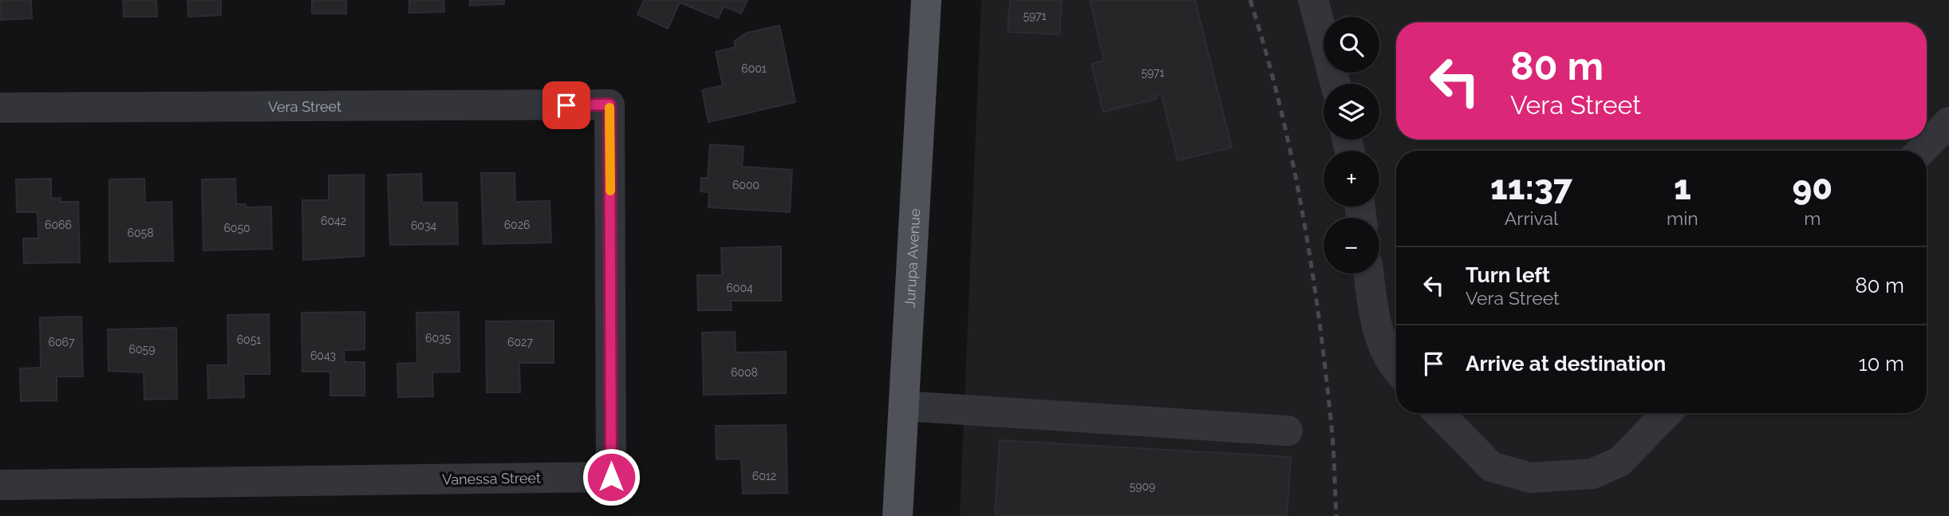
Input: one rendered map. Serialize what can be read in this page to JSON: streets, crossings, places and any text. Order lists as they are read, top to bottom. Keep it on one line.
{"streets":{"main road":["Jurupa Avenue"],"street":["Vera Street","Vanessa Street"]},"crossings":[["Vera Street","Vanessa Street"]],"house_numbers":["5971","6001","5971","6000","6042","6066","6026","6034","6050","6058","6004","6035","6051","6067","6027","6059","6043","6008","6012","5909"],"page":{"map_buttons":["+","−"],"turn":["80 m","Vera Street"],"eta":["11:37","Arrival","1","min","90","m"],"list":[{"name":"Turn left","note":"Vera Street","value":"80 m"},{"name":"Arrive at destination","value":"10 m"}]}}
